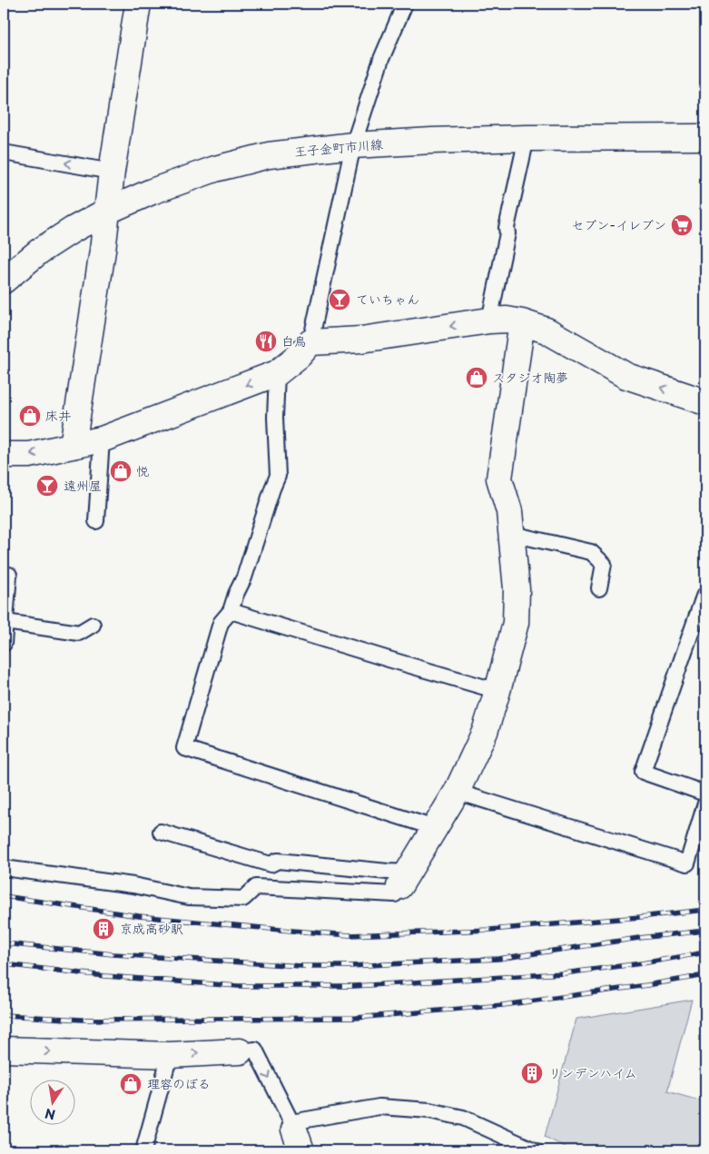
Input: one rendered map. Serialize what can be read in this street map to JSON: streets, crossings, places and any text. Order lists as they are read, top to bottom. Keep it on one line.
{"streets":{"street":["王子金町市川線"]},"places":{"supermarket":["セブン-イレブン"],"bar":["ていちゃん","遠州屋"],"restaurant":["白鳥"],"shop":["スタジオ陶夢","床井","悦","理容のぼる"],"building":["京成高砂駅","リンデンハイム"]},"north":"bottom"}
